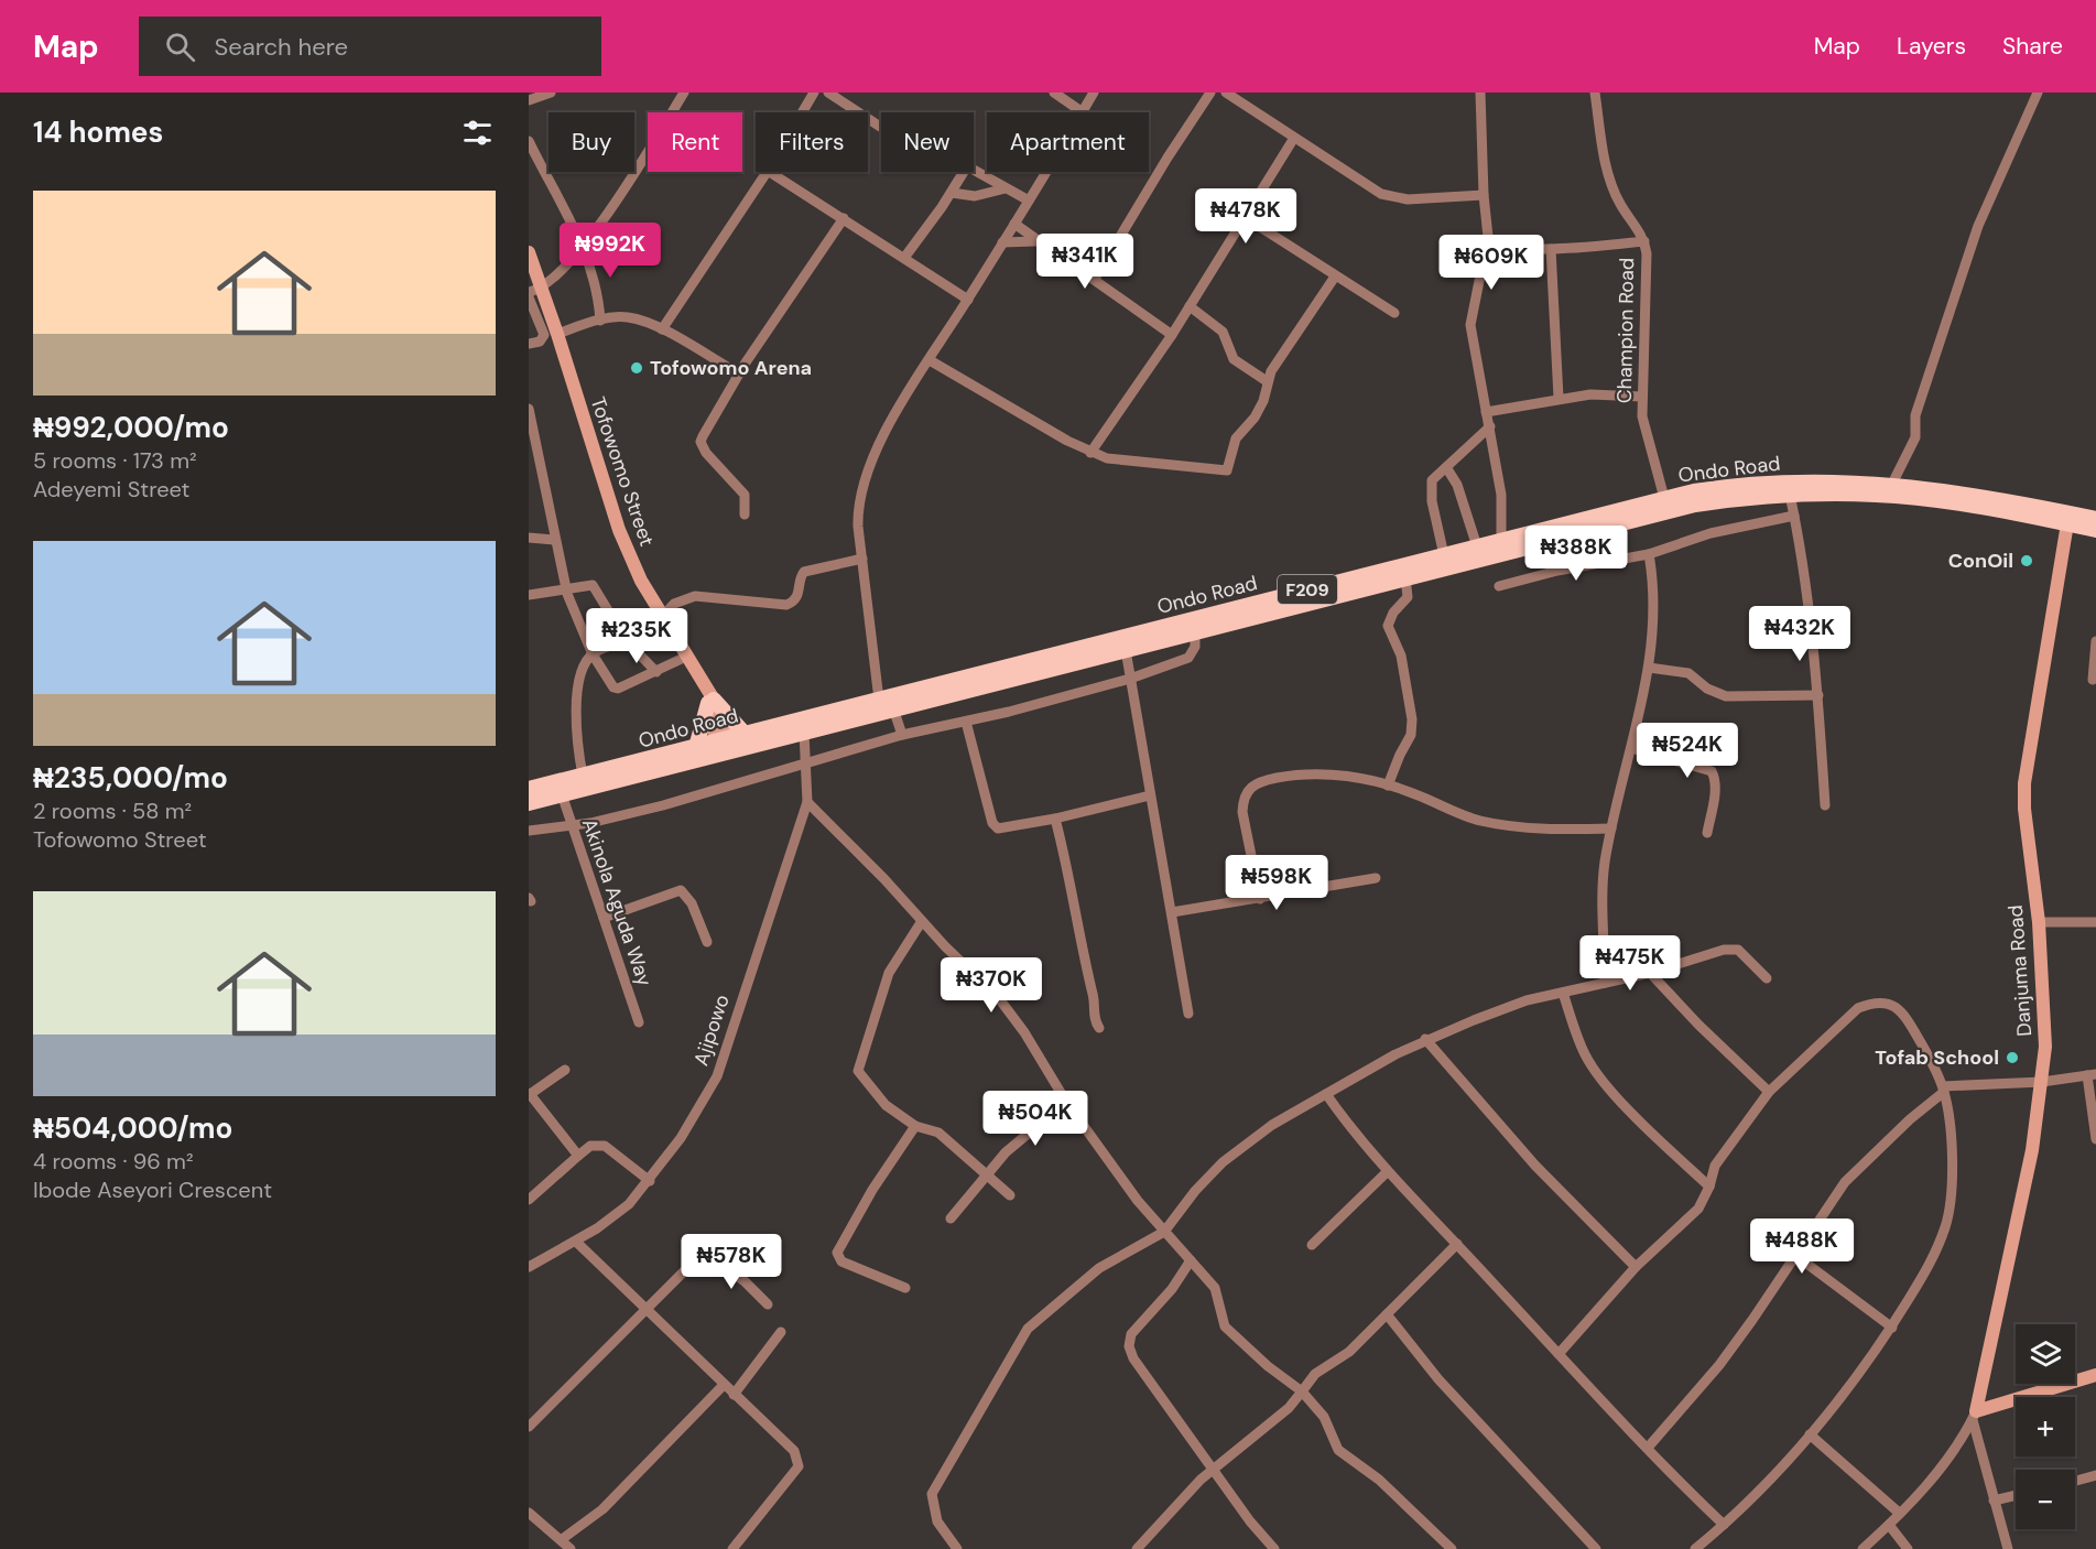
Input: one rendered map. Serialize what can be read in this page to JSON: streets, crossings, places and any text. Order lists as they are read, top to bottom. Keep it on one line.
{"streets":{"main road":["Ondo Road","F209"],"street":["Champion Road","Tofowomo Street","Akinola Aguda Way","Danjuma Road","Ajipowo"]},"crossings":[["Champion Road","Ondo Road"],["Ondo Road","Tofowomo Street"],["Ondo Road","Akinola Aguda Way"],["Ondo Road","Danjuma Road"],["Ondo Road","Ajipowo"]],"places":["Tofowomo Arena","ConOil","Tofab School"],"page":{"header":"Map","search":"Search here","nav":["Map","Layers","Share"],"heading":"14 homes","chip":["Buy","Rent","Filters","New","Apartment"],"list":[{"name":"₦992,000/mo","note":"5 rooms · 173 m² · Adeyemi Street"},{"name":"₦235,000/mo","note":"2 rooms · 58 m² · Tofowomo Street"},{"name":"₦504,000/mo","note":"4 rooms · 96 m² · Ibode Aseyori Crescent"}],"price":["₦478K","₦992K","₦341K","₦609K","₦388K","₦432K","₦235K","₦524K","₦598K","₦475K","₦370K","₦504K","₦488K","₦578K"],"map_buttons":["+","−"]}}
